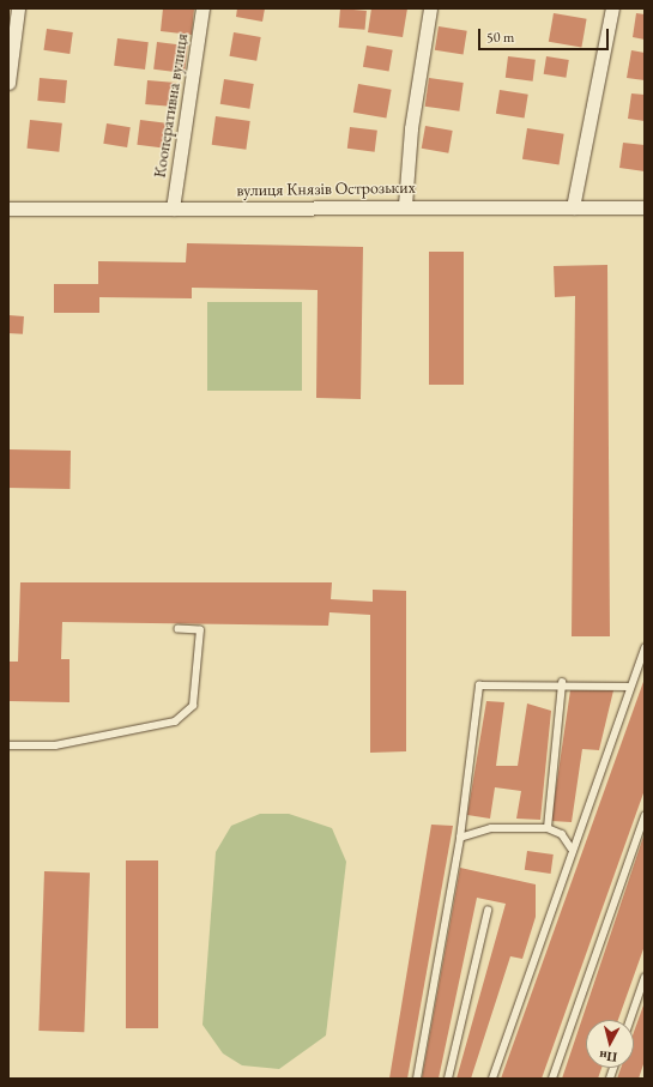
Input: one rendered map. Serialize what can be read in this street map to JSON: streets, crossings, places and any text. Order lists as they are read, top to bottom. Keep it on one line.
{"streets":{"street":["Кооперативна вулиця","вулиця Князів Острозьких"]},"crossings":[["Кооперативна вулиця","вулиця Князів Острозьких"]],"scale_bar":"50 m","north":"bottom"}
